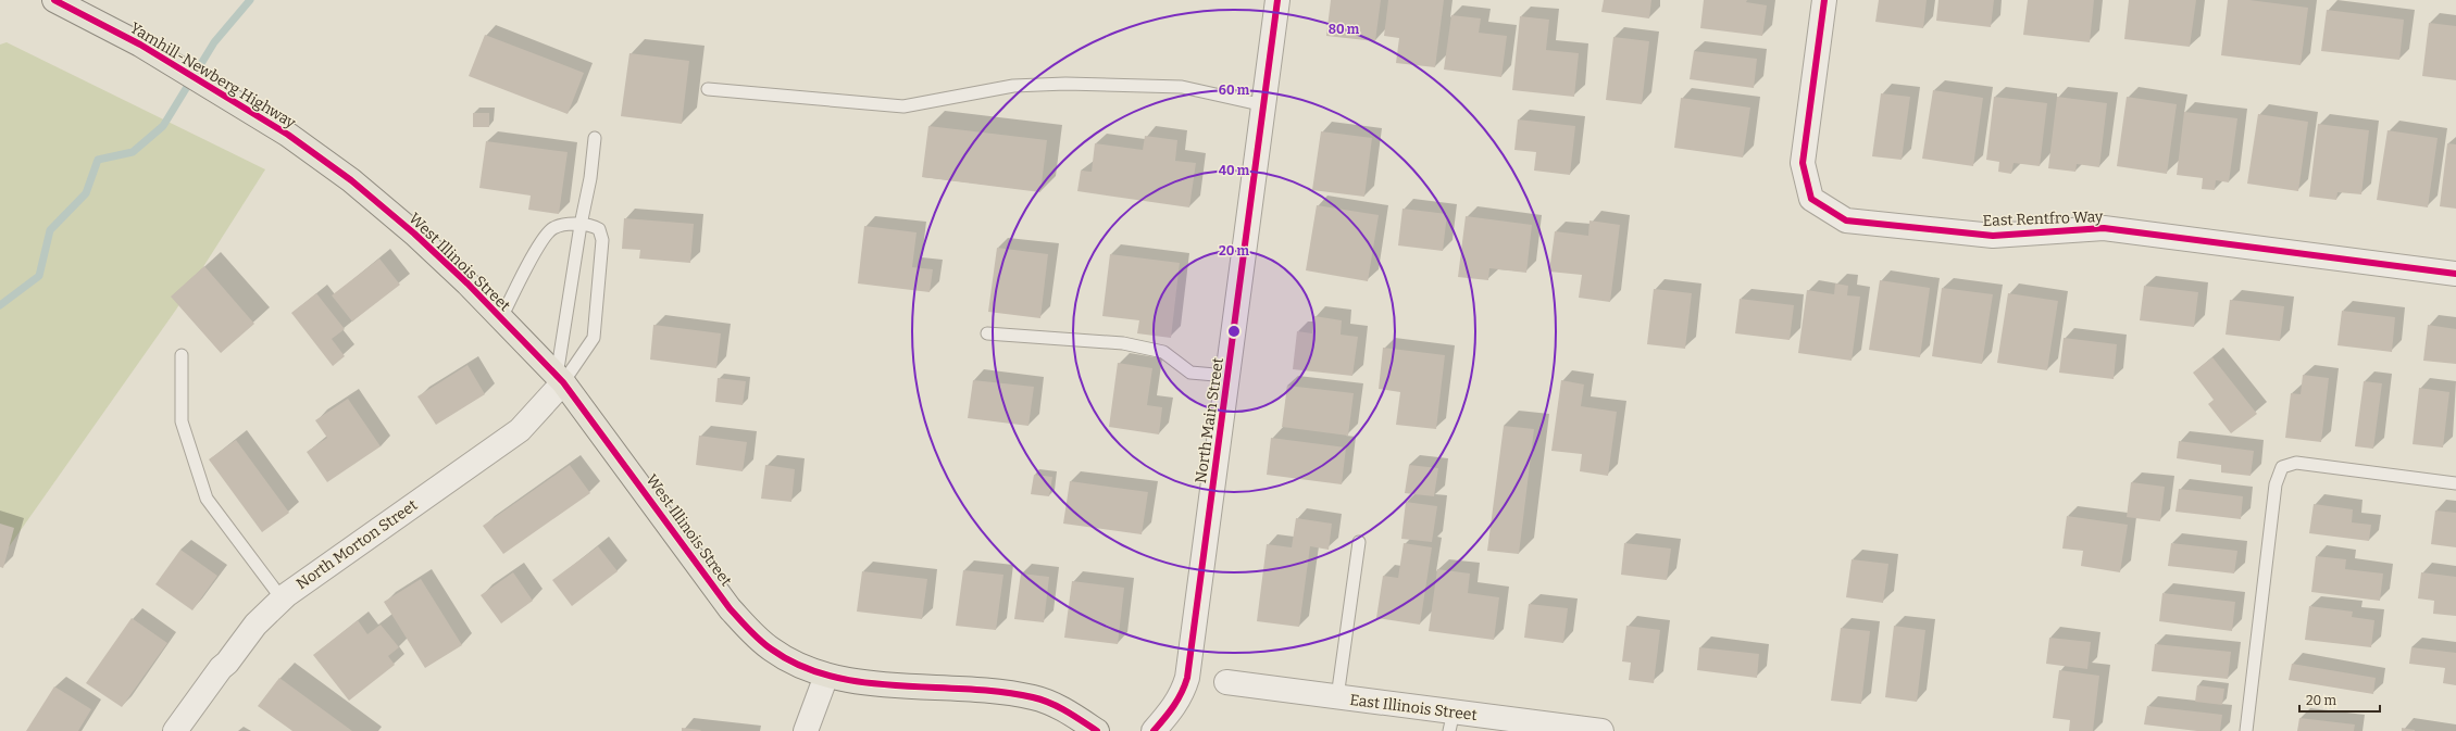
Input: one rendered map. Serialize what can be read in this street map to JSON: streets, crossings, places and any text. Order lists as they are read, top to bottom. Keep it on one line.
{"streets":{"main road":["Yamhill-Newberg Highway","West Illinois Street"],"street":["East Rentfro Way","North Main Street","North Morton Street","East Illinois Street"]},"crossings":[["Yamhill-Newberg Highway","West Illinois Street"],["West Illinois Street","North Morton Street"]],"scale_bar":"20 m","rings":["80 m","60 m","40 m","20 m"]}
